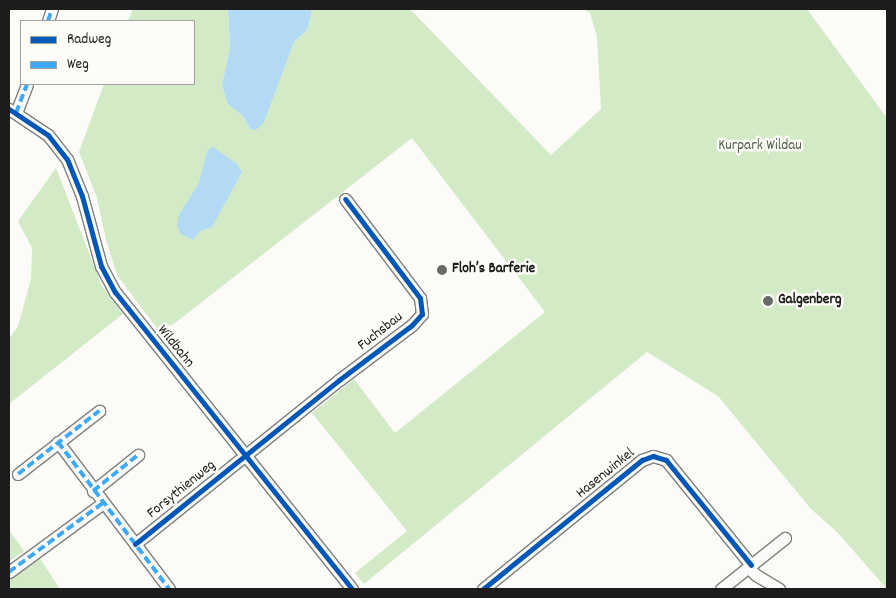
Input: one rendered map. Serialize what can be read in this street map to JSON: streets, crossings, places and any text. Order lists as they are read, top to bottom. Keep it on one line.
{"streets":{"street":["Fuchsbau","Wildbahn","Hasenwinkel","Forsythienweg"]},"crossings":[["Fuchsbau","Wildbahn"],["Fuchsbau","Forsythienweg"],["Wildbahn","Forsythienweg"]],"parks":["Kurpark Wildau"],"places":["Floh’s Barferie","Galgenberg"],"legend":["Radweg","Weg"]}
